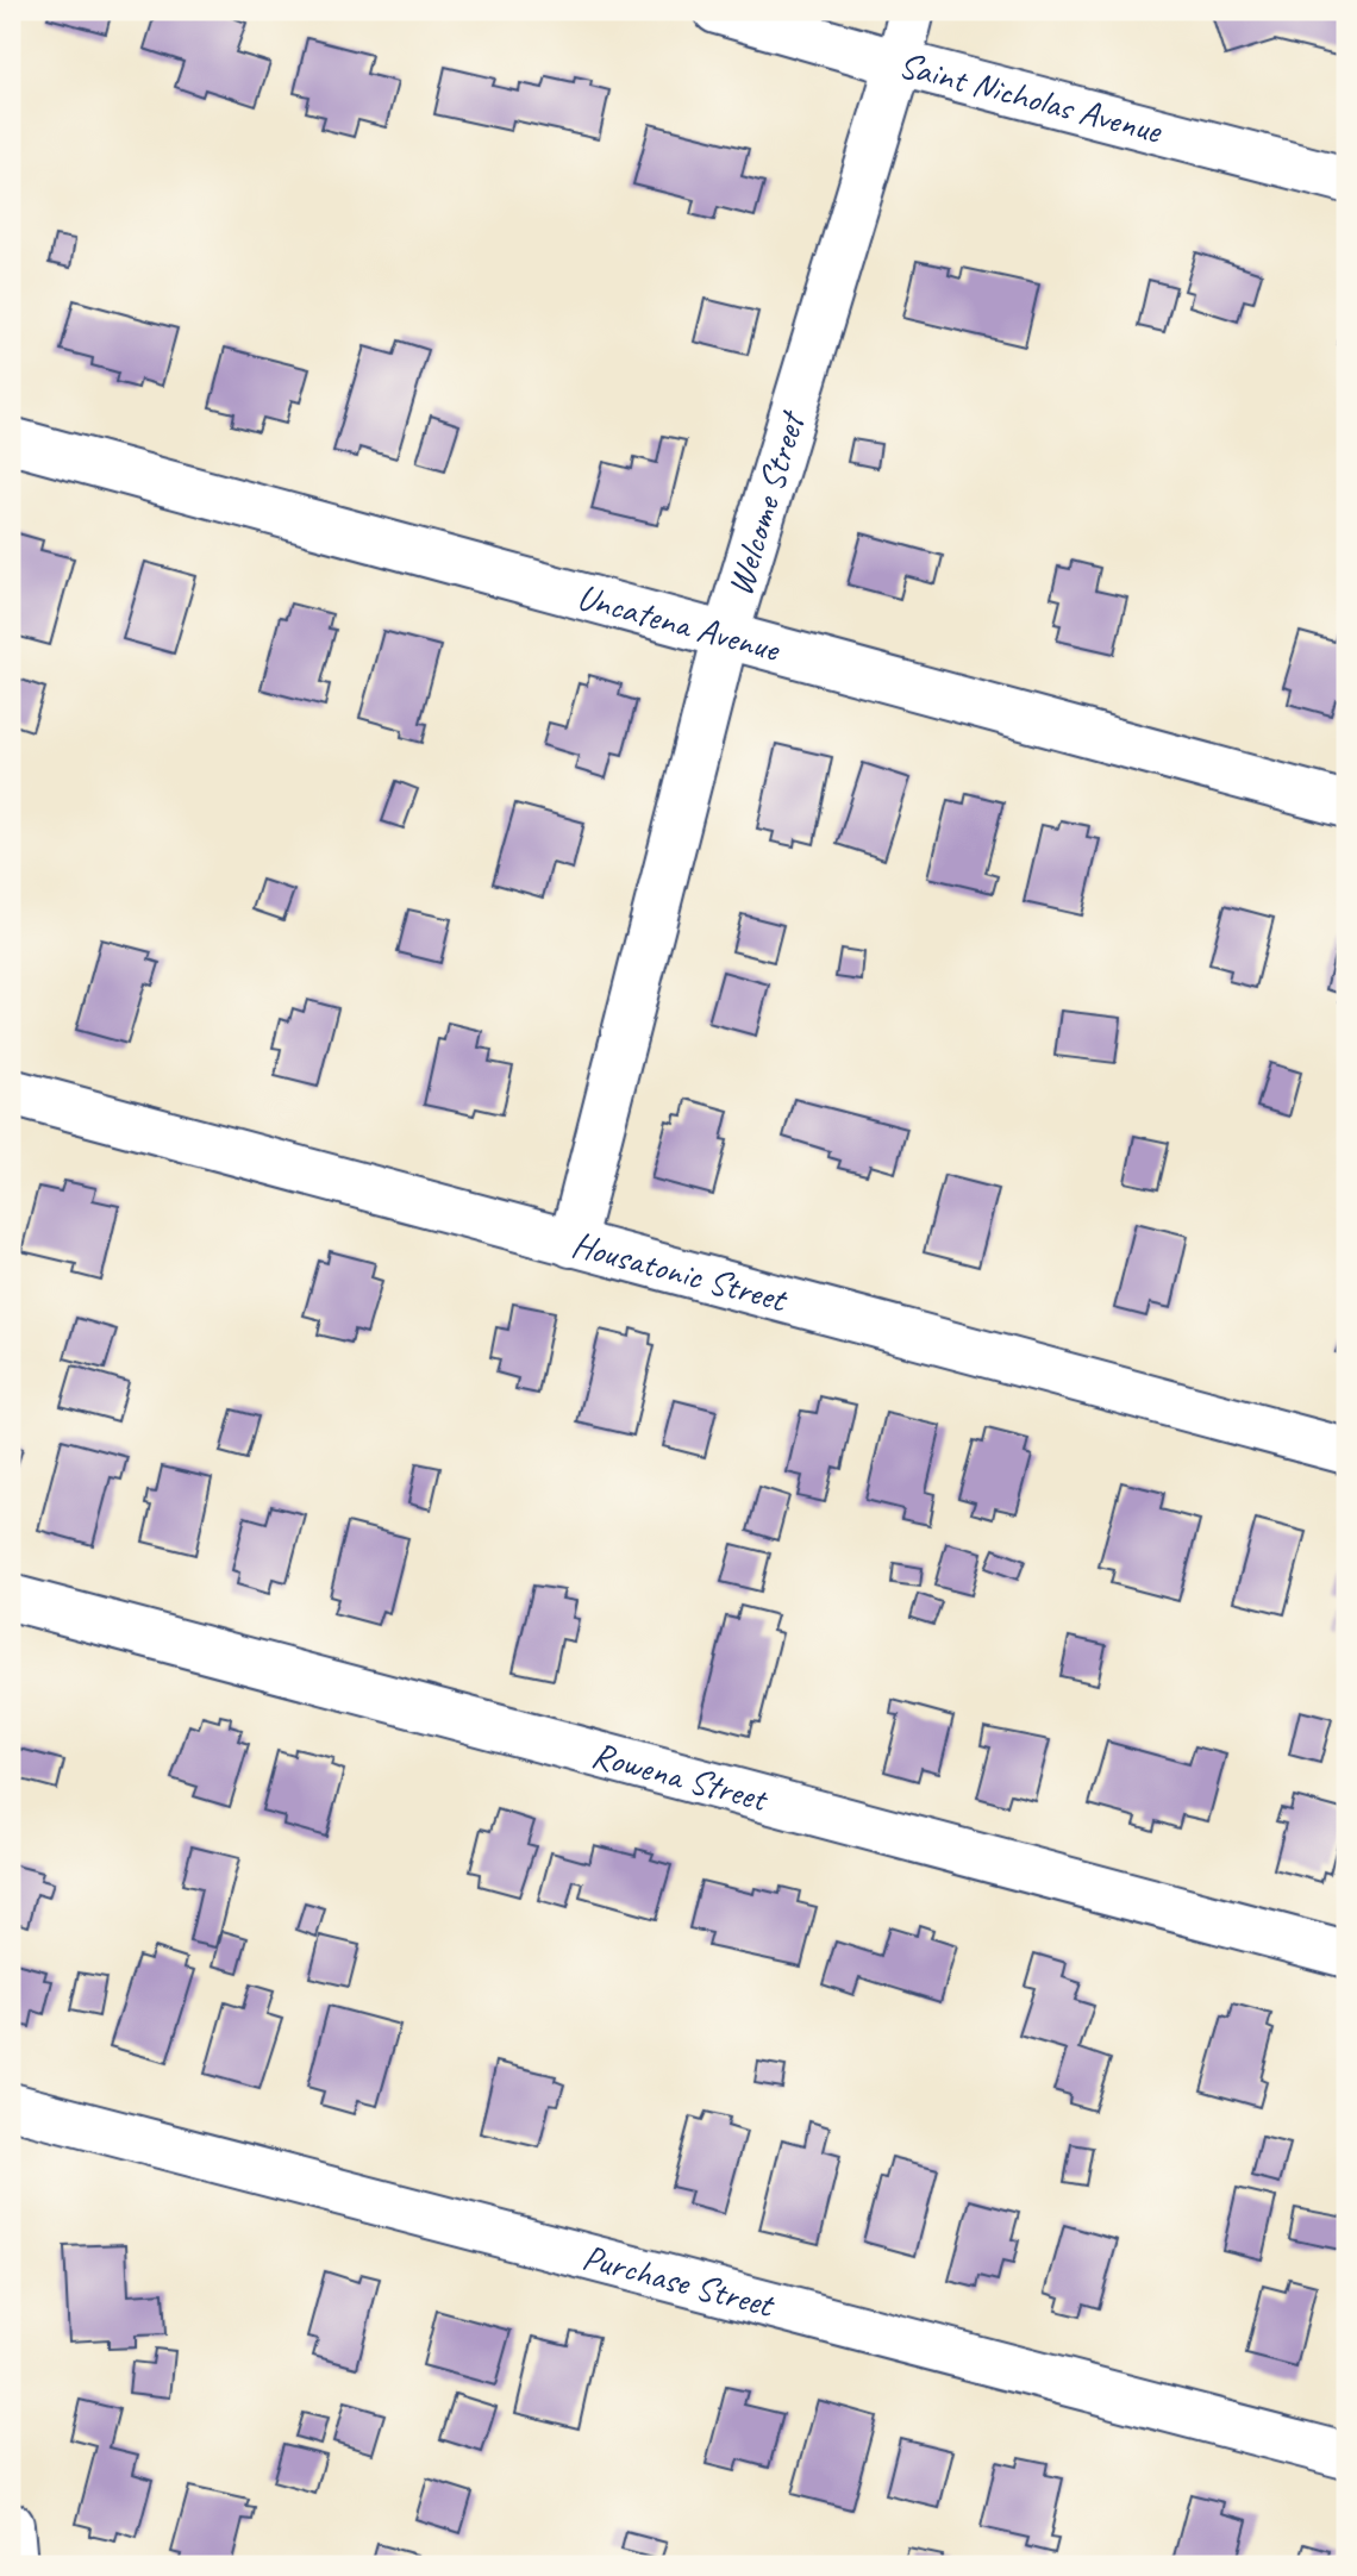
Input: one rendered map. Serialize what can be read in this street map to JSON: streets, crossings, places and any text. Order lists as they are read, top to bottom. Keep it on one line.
{"streets":{"street":["Saint Nicholas Avenue","Welcome Street","Uncatena Avenue","Housatonic Street","Rowena Street","Purchase Street"]},"crossings":[["Saint Nicholas Avenue","Welcome Street"],["Welcome Street","Uncatena Avenue"],["Welcome Street","Housatonic Street"]]}
